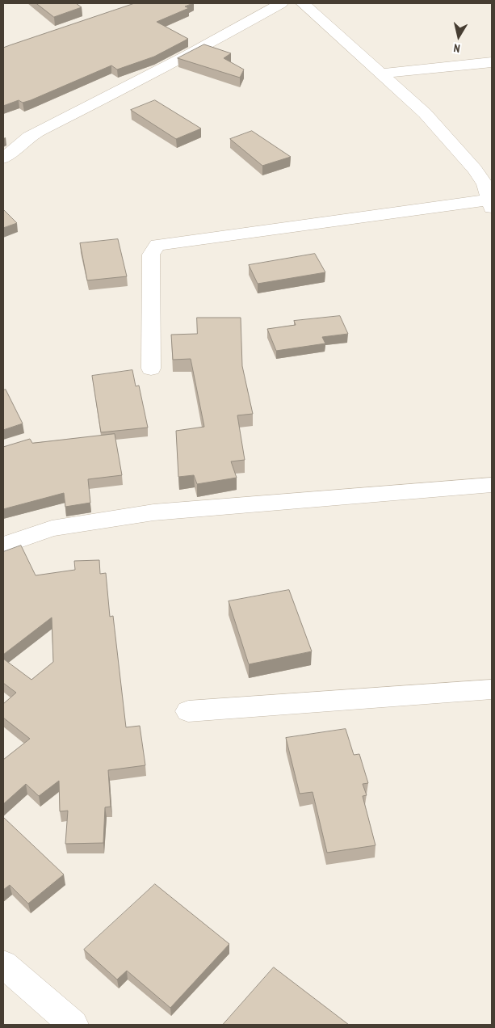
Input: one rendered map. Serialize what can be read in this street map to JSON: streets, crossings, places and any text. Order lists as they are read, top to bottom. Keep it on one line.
{"north":"bottom"}
